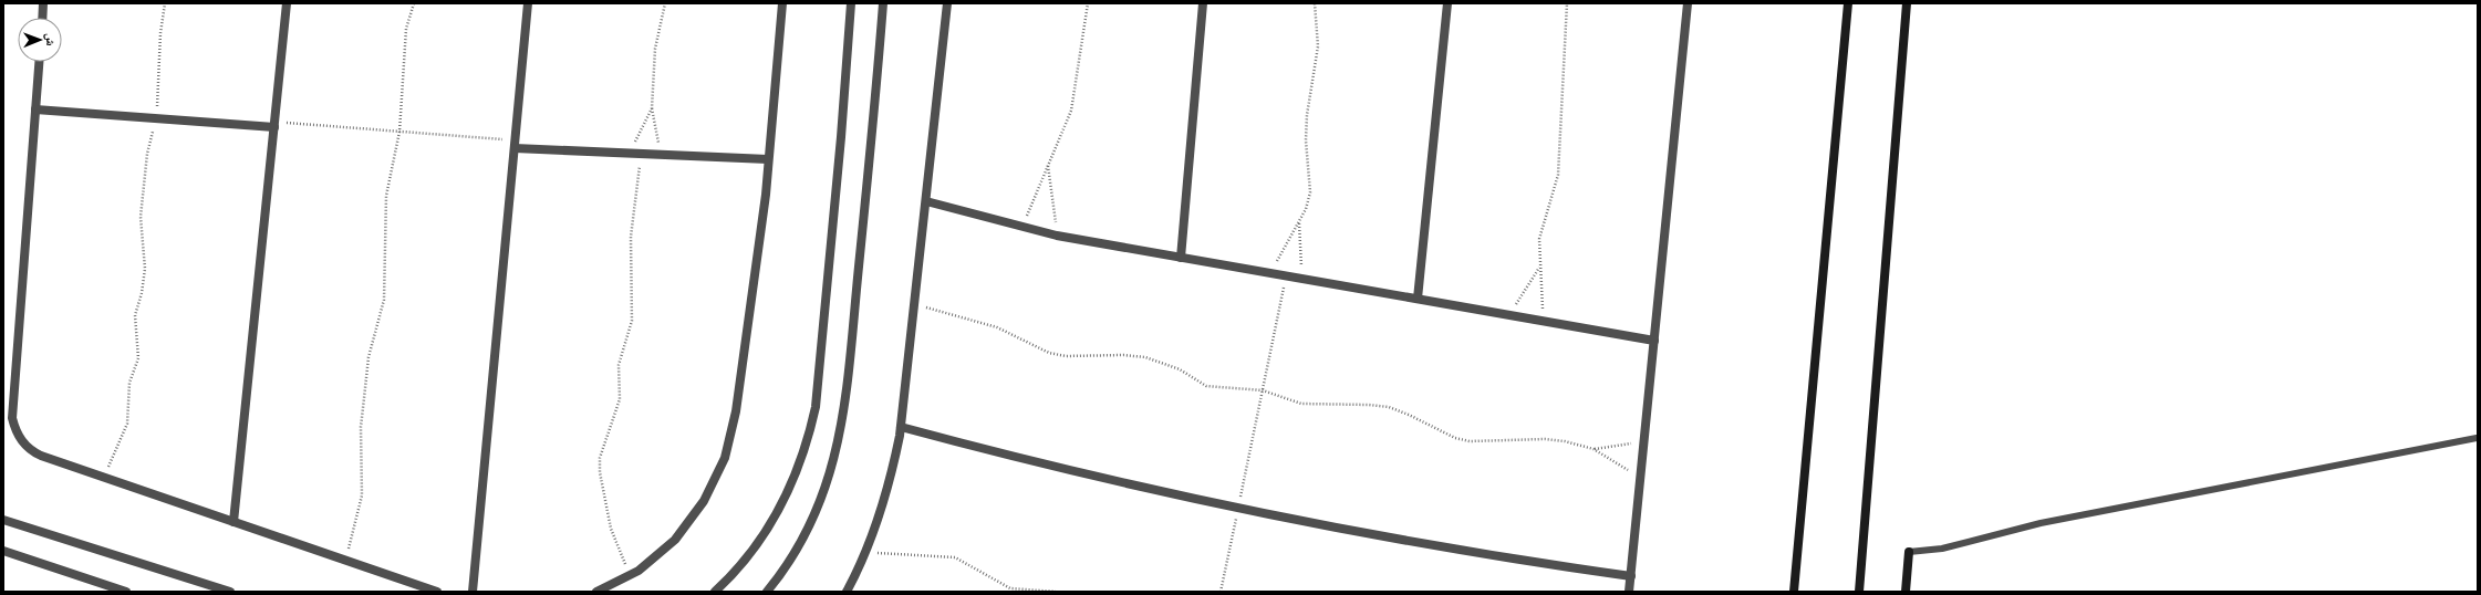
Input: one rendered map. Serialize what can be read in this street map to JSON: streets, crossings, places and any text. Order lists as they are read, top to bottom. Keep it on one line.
{"north":"right"}
